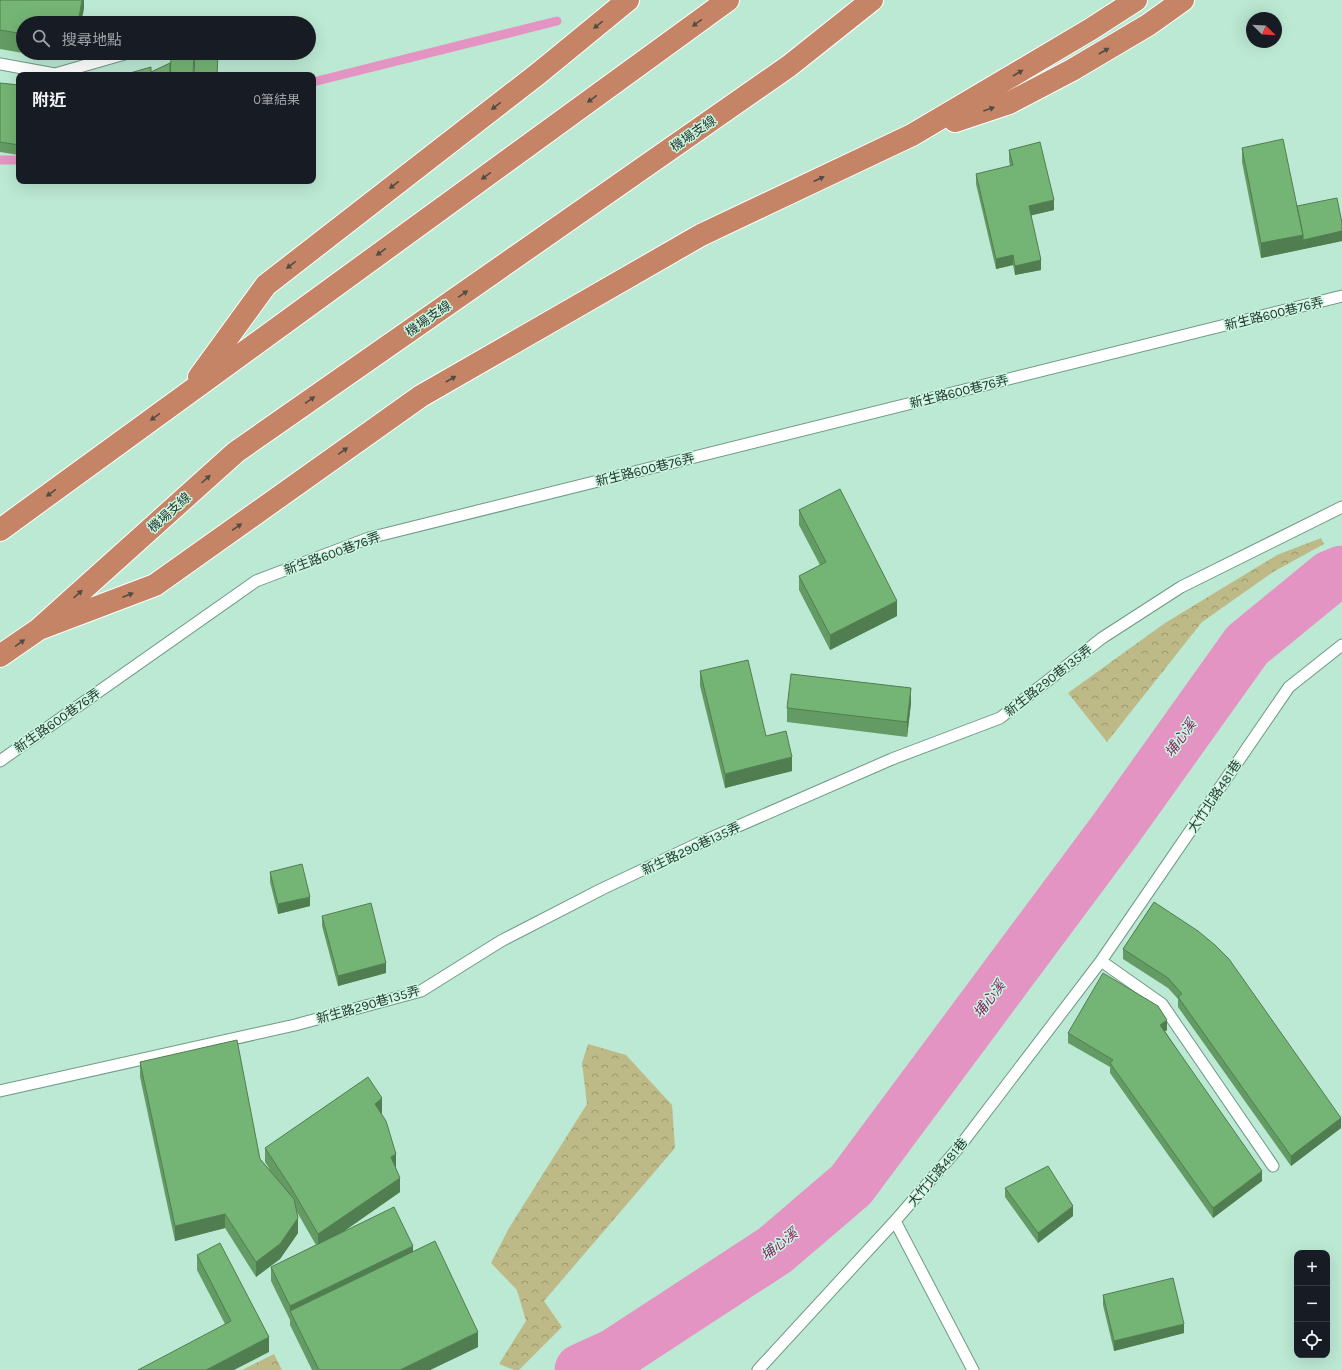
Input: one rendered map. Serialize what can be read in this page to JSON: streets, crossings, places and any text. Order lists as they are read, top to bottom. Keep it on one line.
{"streets":{"highway":["機場支線"],"lane":["新生路600巷76弄","新生路290巷135弄","大竹北路481巷"]},"water":["埔心溪"],"north":"bottom right","page":{"search":"搜尋地點","heading":["附近","0筆結果"],"map_buttons":["+","−"]}}
